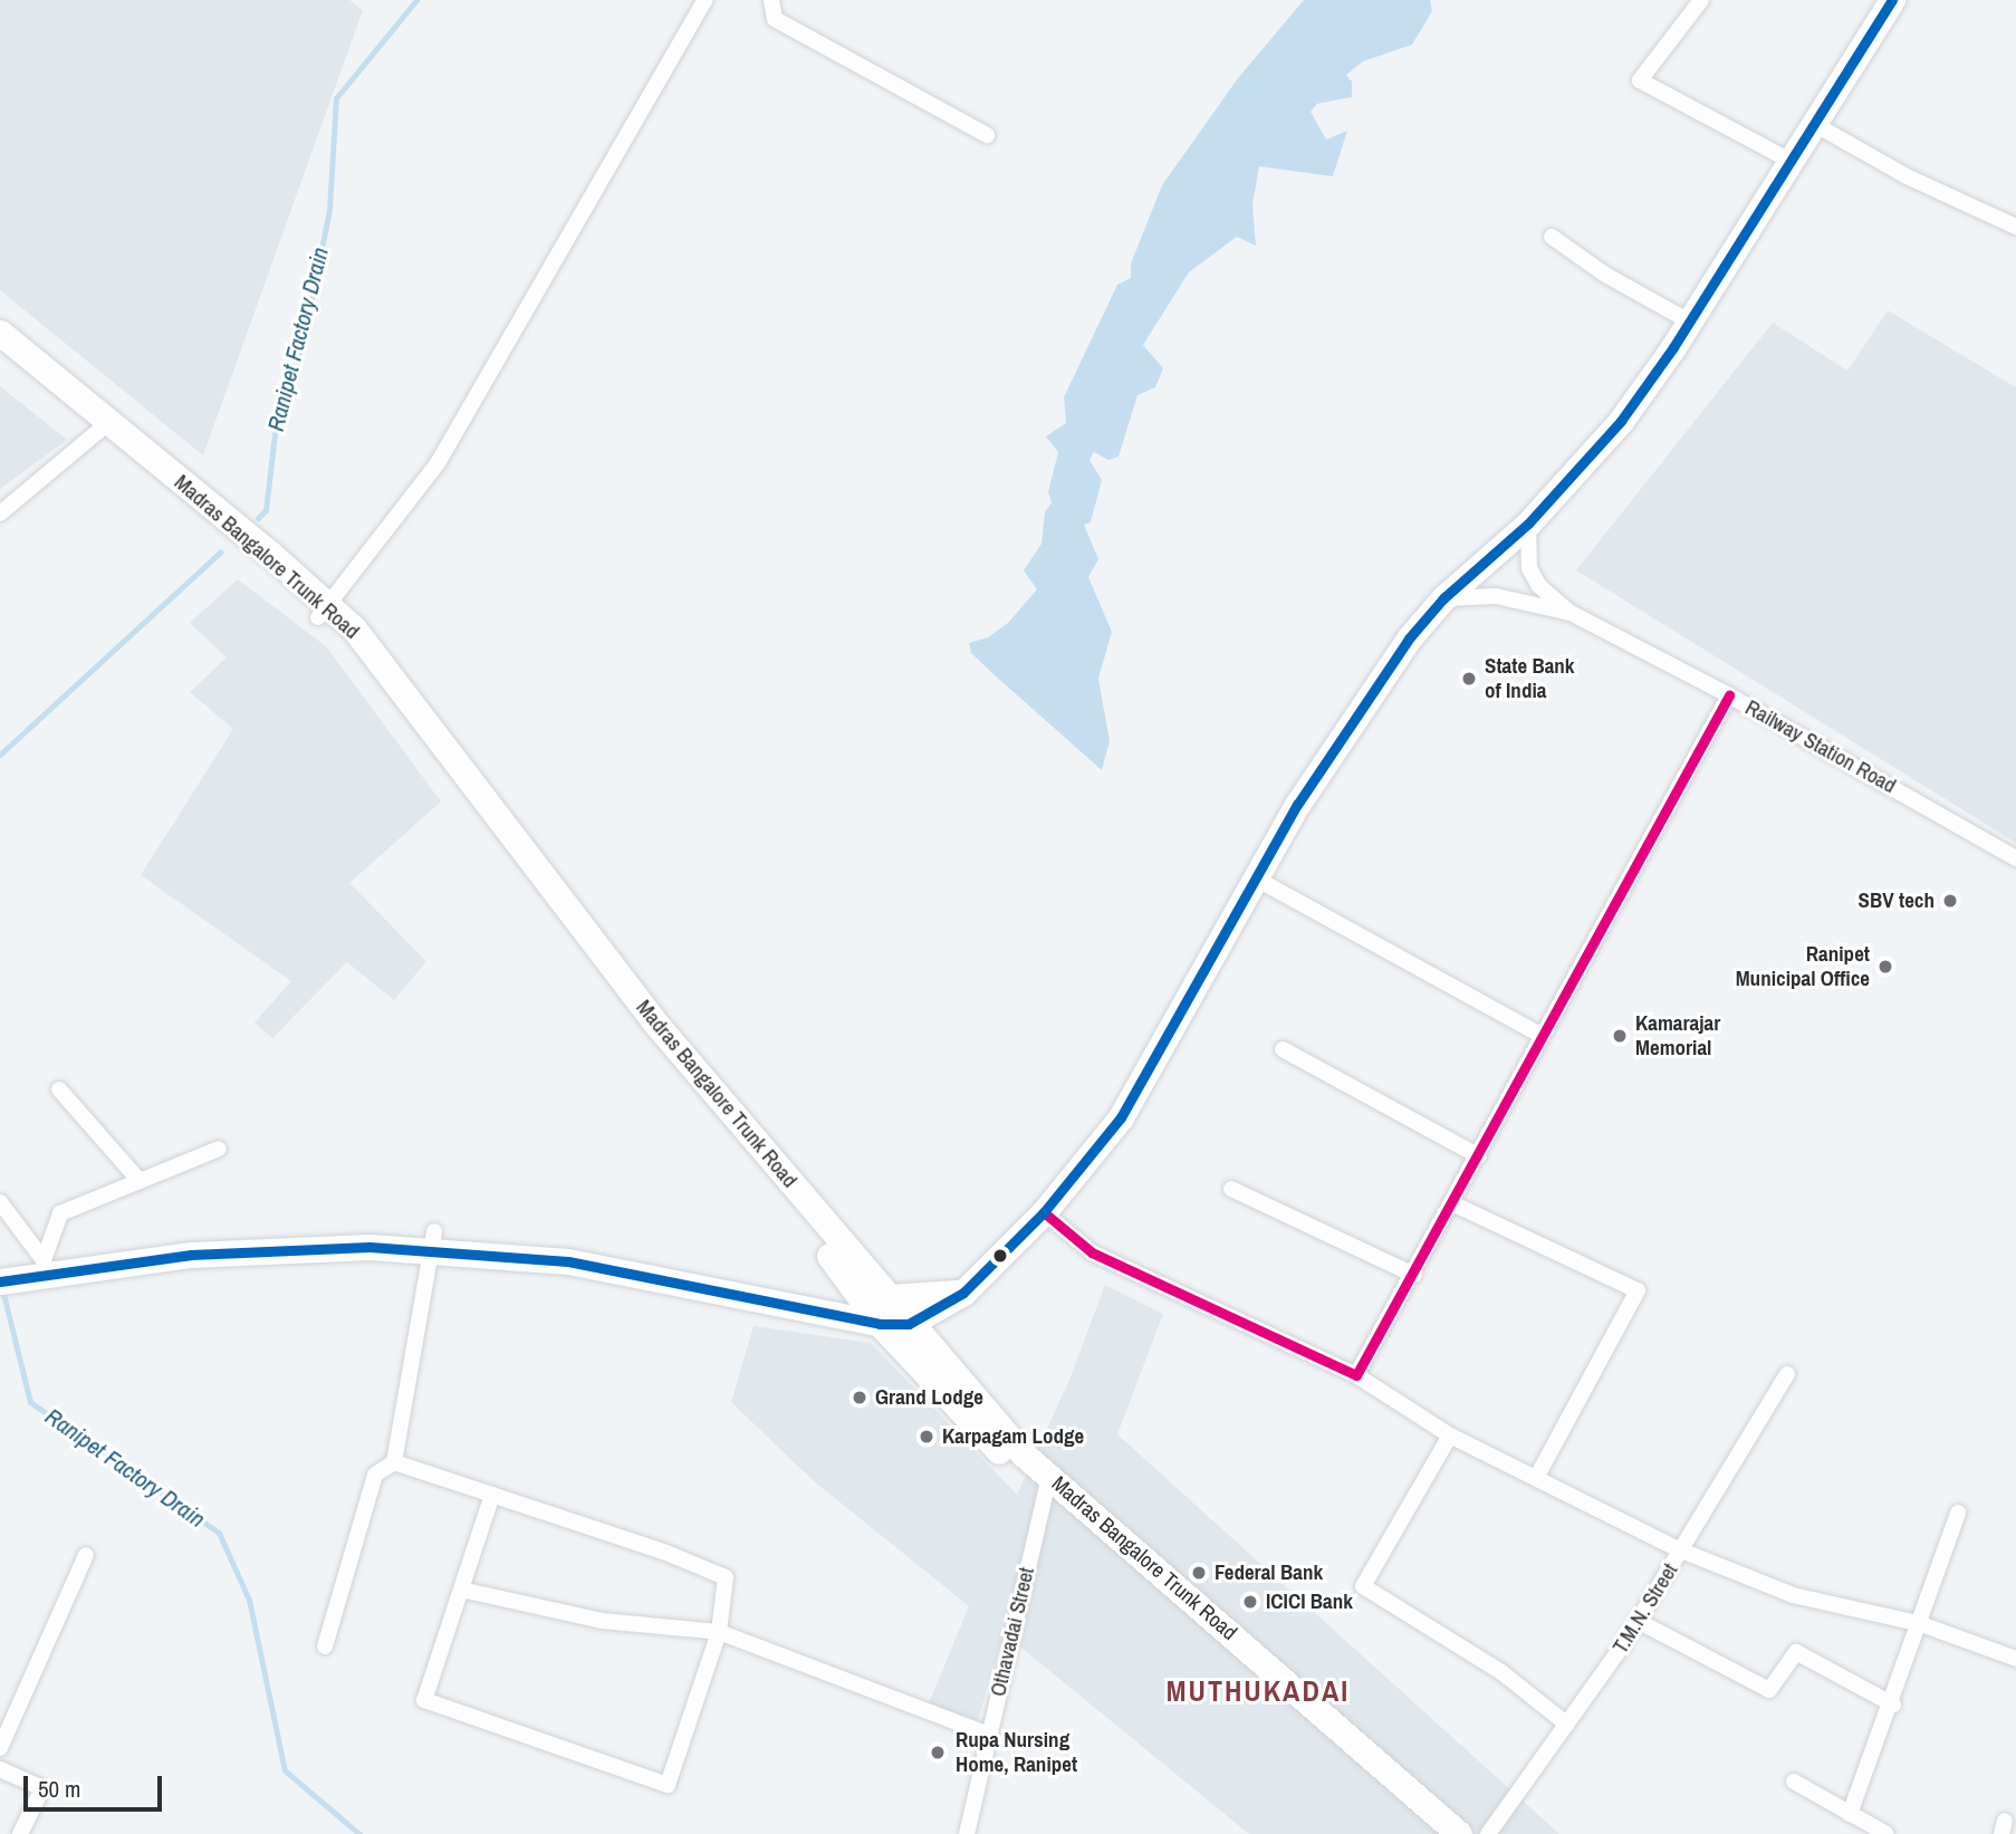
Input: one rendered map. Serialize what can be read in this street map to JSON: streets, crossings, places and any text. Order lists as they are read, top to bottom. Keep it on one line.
{"streets":{"main road":["Madras Bangalore Trunk Road"],"street":["Railway Station Road","T.M.N. Street","Othavadai Street"]},"crossings":[["Madras Bangalore Trunk Road","Othavadai Street"]],"districts":["MUTHUKADAI"],"water":["Ranipet Factory Drain"],"places":["State Bank of India","SBV tech","Ranipet Municipal Office","Kamarajar Memorial","Grand Lodge","Karpagam Lodge","Federal Bank","ICICI Bank","Rupa Nursing Home, Ranipet"],"scale_bar":"50 m"}
